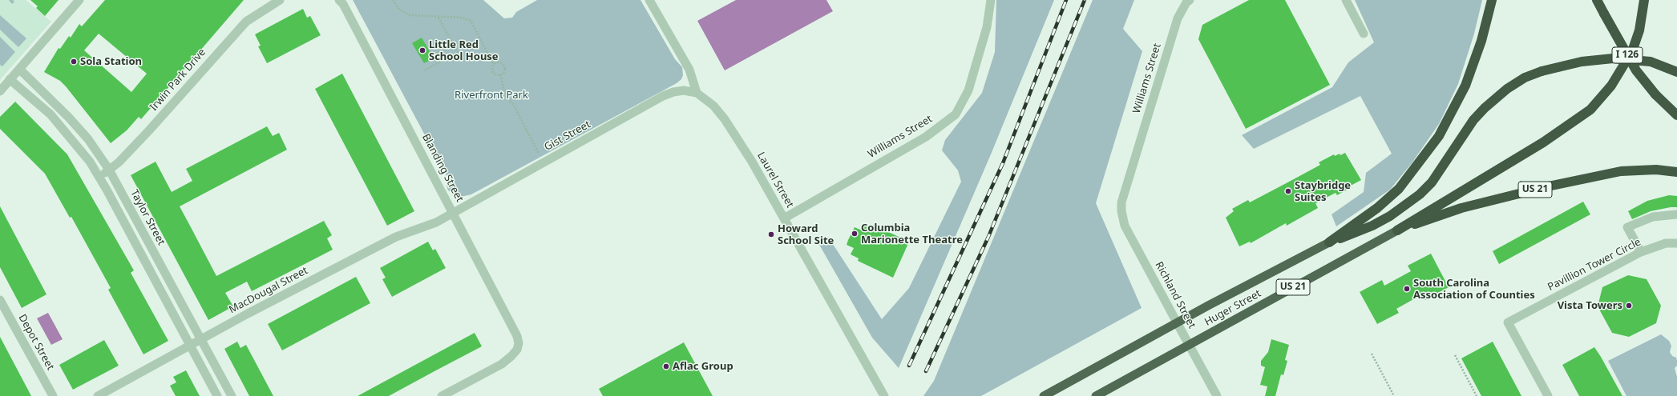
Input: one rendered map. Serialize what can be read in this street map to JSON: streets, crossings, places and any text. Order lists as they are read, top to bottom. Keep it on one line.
{"streets":{"highway":["I 126","US 21","Huger Street"],"street":["Williams Street","Irwin Park Drive","Gist Street","Blanding Street","Laurel Street","Taylor Street","Pavillion Tower Circle","MacDougal Street","Richland Street","Depot Street"]},"crossings":[["Williams Street","Laurel Street"],["Williams Street","Richland Street"],["Irwin Park Drive","Taylor Street"],["Gist Street","Blanding Street"],["Gist Street","Laurel Street"],["Gist Street","MacDougal Street"],["Blanding Street","MacDougal Street"],["US 21","Huger Street"],["Taylor Street","MacDougal Street"],["Richland Street","Huger Street"]],"parks":["Riverfront Park"],"places":["Little Red School House","Sola Station","Staybridge Suites","Columbia Marionette Theatre","Howard School Site","South Carolina Association of Counties","Vista Towers","Aflac Group"]}
